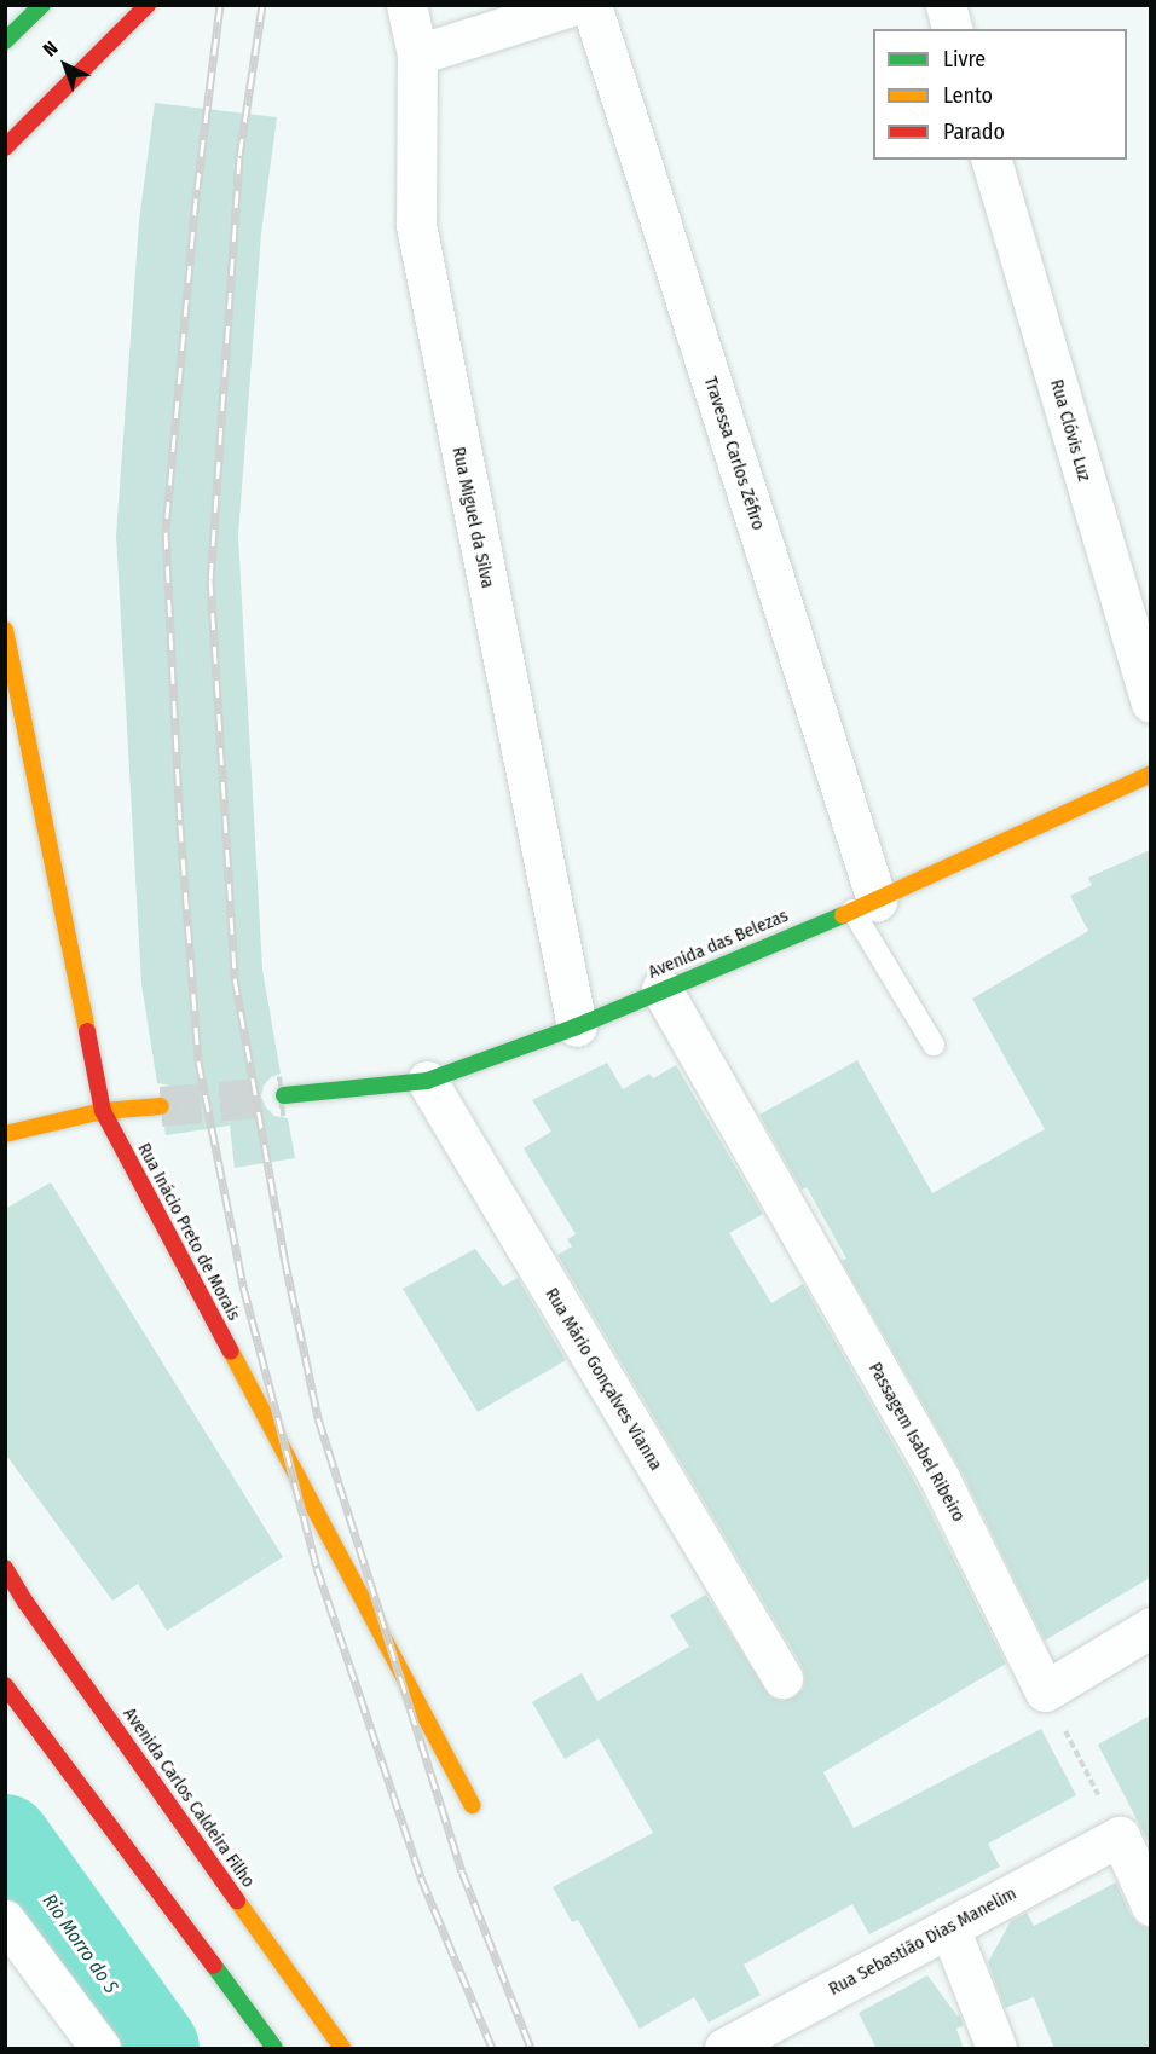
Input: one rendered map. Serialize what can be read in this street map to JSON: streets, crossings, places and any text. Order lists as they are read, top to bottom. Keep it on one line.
{"streets":{"street":["Rua Clóvis Luz","Travessa Carlos Zéfiro","Rua Miguel da Silva","Avenida das Belezas","Rua Inácio Preto de Morais","Rua Mário Gonçalves Vianna","Passagem Isabel Ribeiro","Avenida Carlos Caldeira Filho","Rua Sebastião Dias Manelim"]},"crossings":[["Travessa Carlos Zéfiro","Avenida das Belezas"],["Rua Miguel da Silva","Avenida das Belezas"],["Avenida das Belezas","Rua Mário Gonçalves Vianna"],["Avenida das Belezas","Passagem Isabel Ribeiro"]],"water":["Rio Morro do S"],"legend":["Livre","Lento","Parado"],"north":"top left"}
